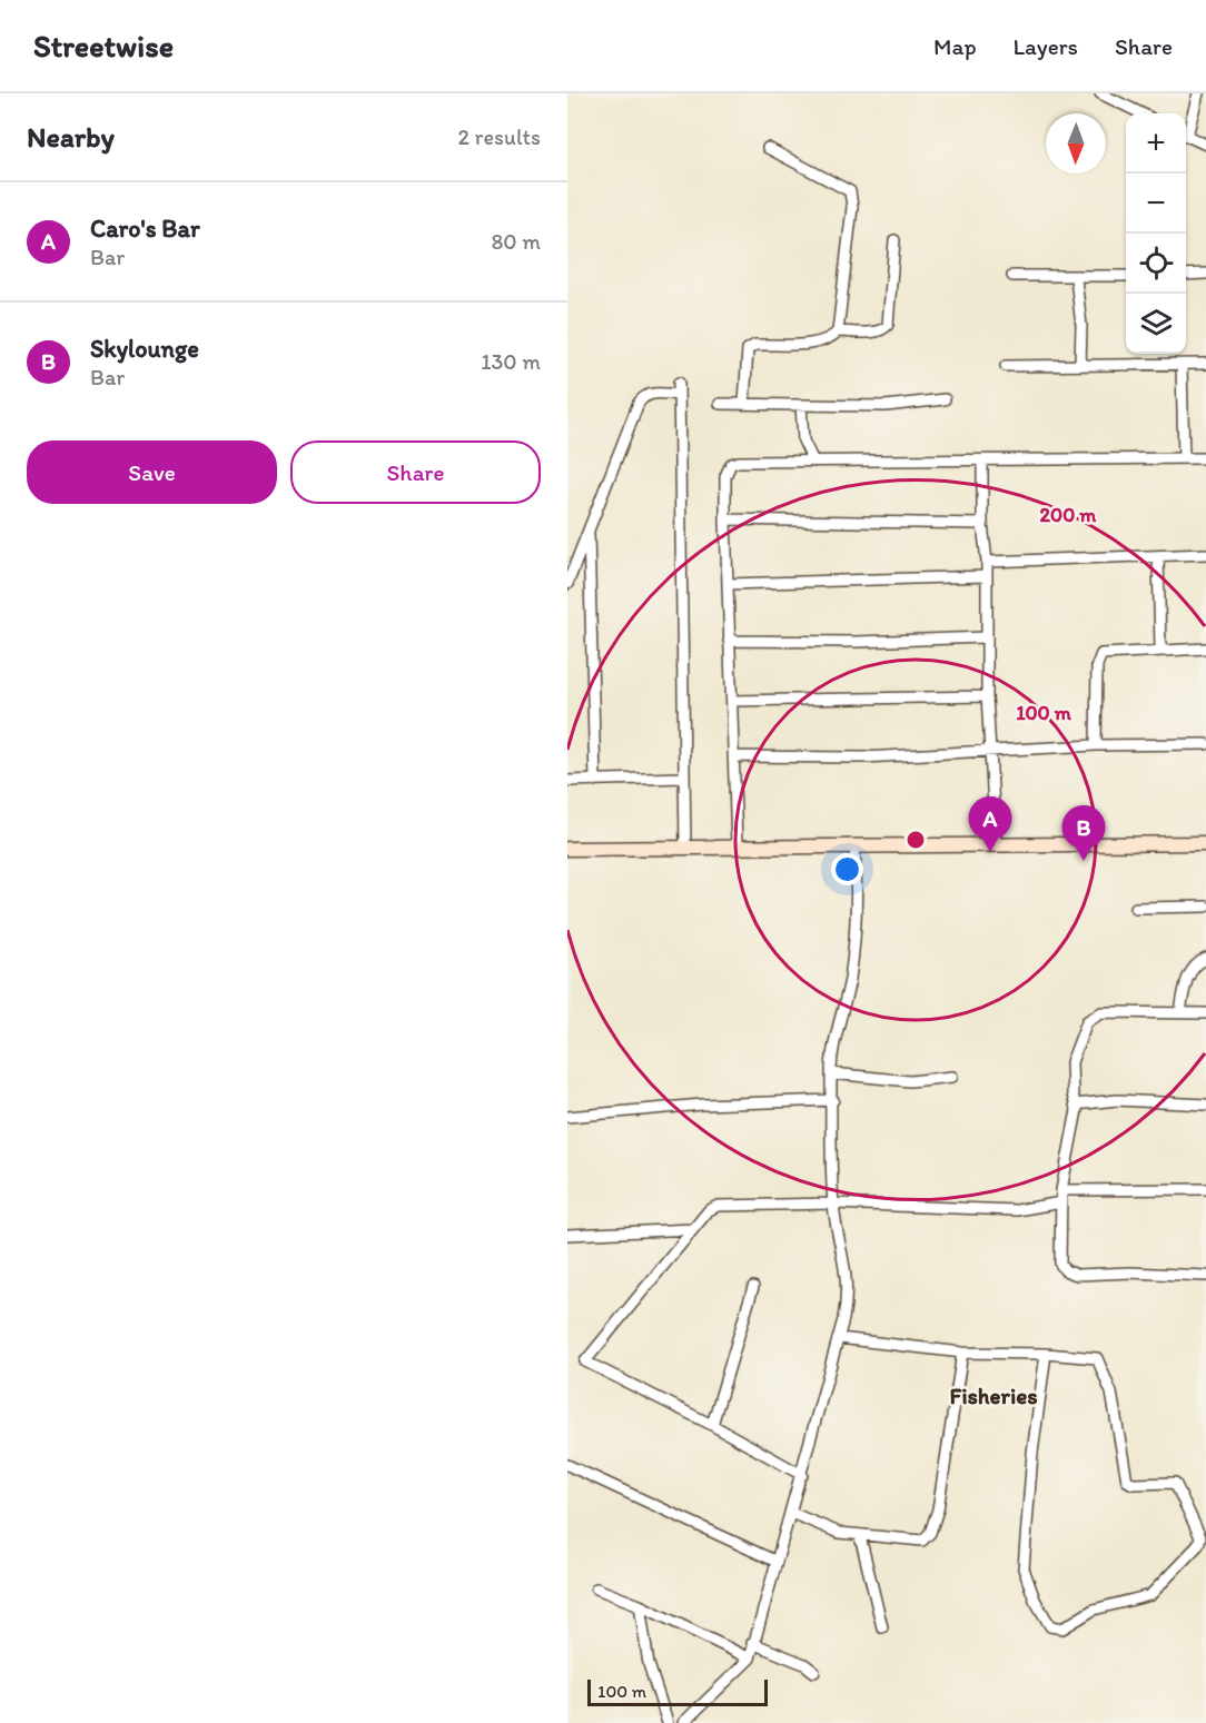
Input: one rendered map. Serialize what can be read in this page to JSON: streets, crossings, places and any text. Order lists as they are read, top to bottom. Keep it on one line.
{"districts":["Fisheries"],"scale_bar":"100 m","north":"bottom","page":{"header":"Streetwise","nav":["Map","Layers","Share"],"heading":["Nearby","2 results"],"map_buttons":["+","−"],"list":[{"mark":"A","name":"Caro's Bar","note":"Bar","value":"80 m"},{"mark":"B","name":"Skylounge","note":"Bar","value":"130 m"}],"buttons":["Save","Share"],"pins":["A","B"],"scale":"100 m"},"rings":["200 m","100 m"]}
